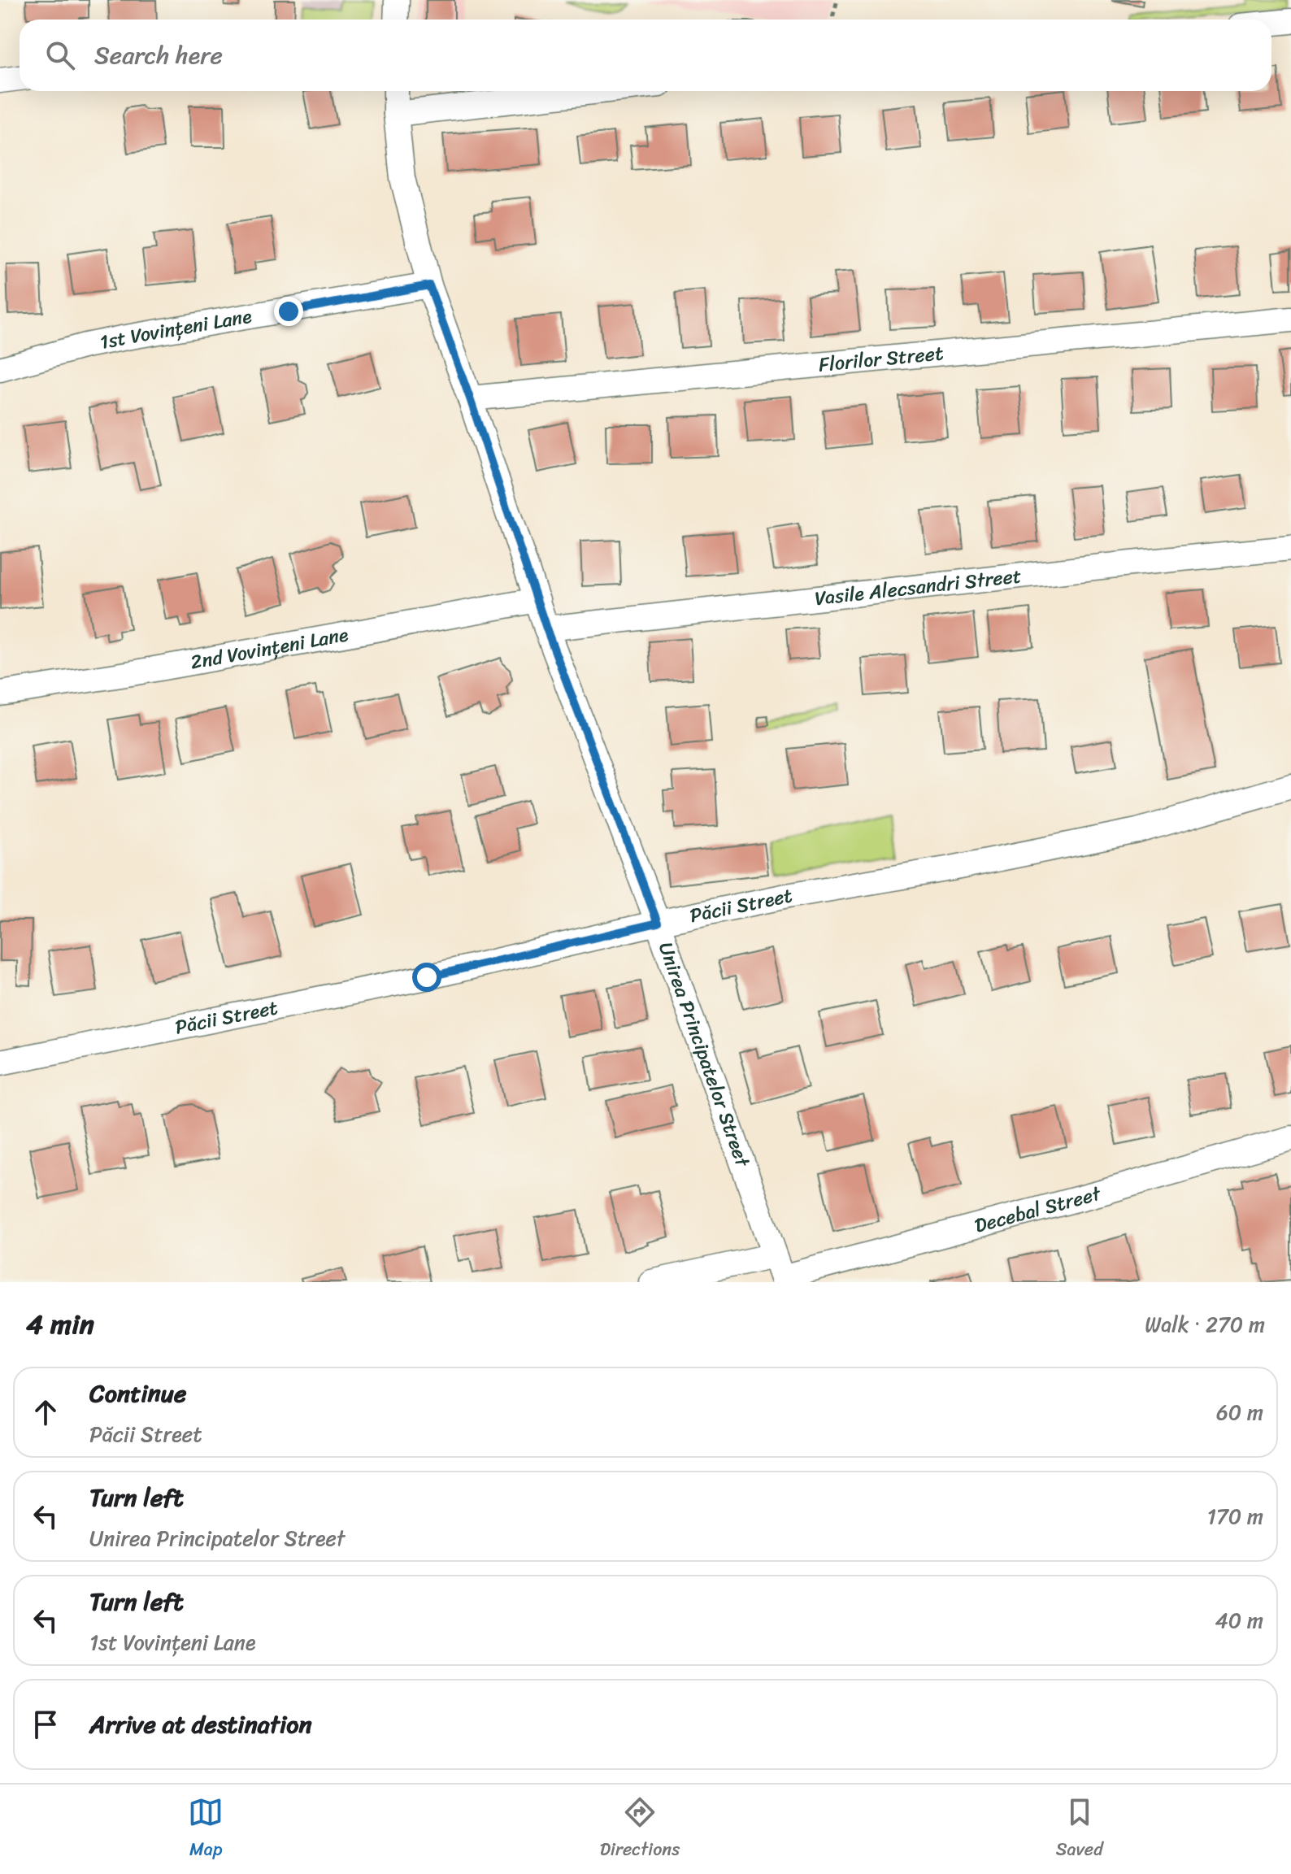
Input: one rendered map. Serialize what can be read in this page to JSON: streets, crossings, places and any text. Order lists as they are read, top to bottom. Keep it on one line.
{"streets":{"street":["1st Vovințeni Lane","Florilor Street","Vasile Alecsandri Street","2nd Vovințeni Lane","Păcii Street","Unirea Principatelor Street","Decebal Street"]},"crossings":[["1st Vovințeni Lane","Unirea Principatelor Street"],["Florilor Street","Unirea Principatelor Street"],["Vasile Alecsandri Street","Unirea Principatelor Street"],["2nd Vovințeni Lane","Unirea Principatelor Street"],["Păcii Street","Unirea Principatelor Street"],["Unirea Principatelor Street","Decebal Street"]],"page":{"search":"Search here","heading":["4 min","Walk · 270 m"],"list":[["Continue","Păcii Street","60 m"],["Turn left","Unirea Principatelor Street","170 m"],["Turn left","1st Vovințeni Lane","40 m"],"Arrive at destination"],"nav":["Map","Directions","Saved"]}}
